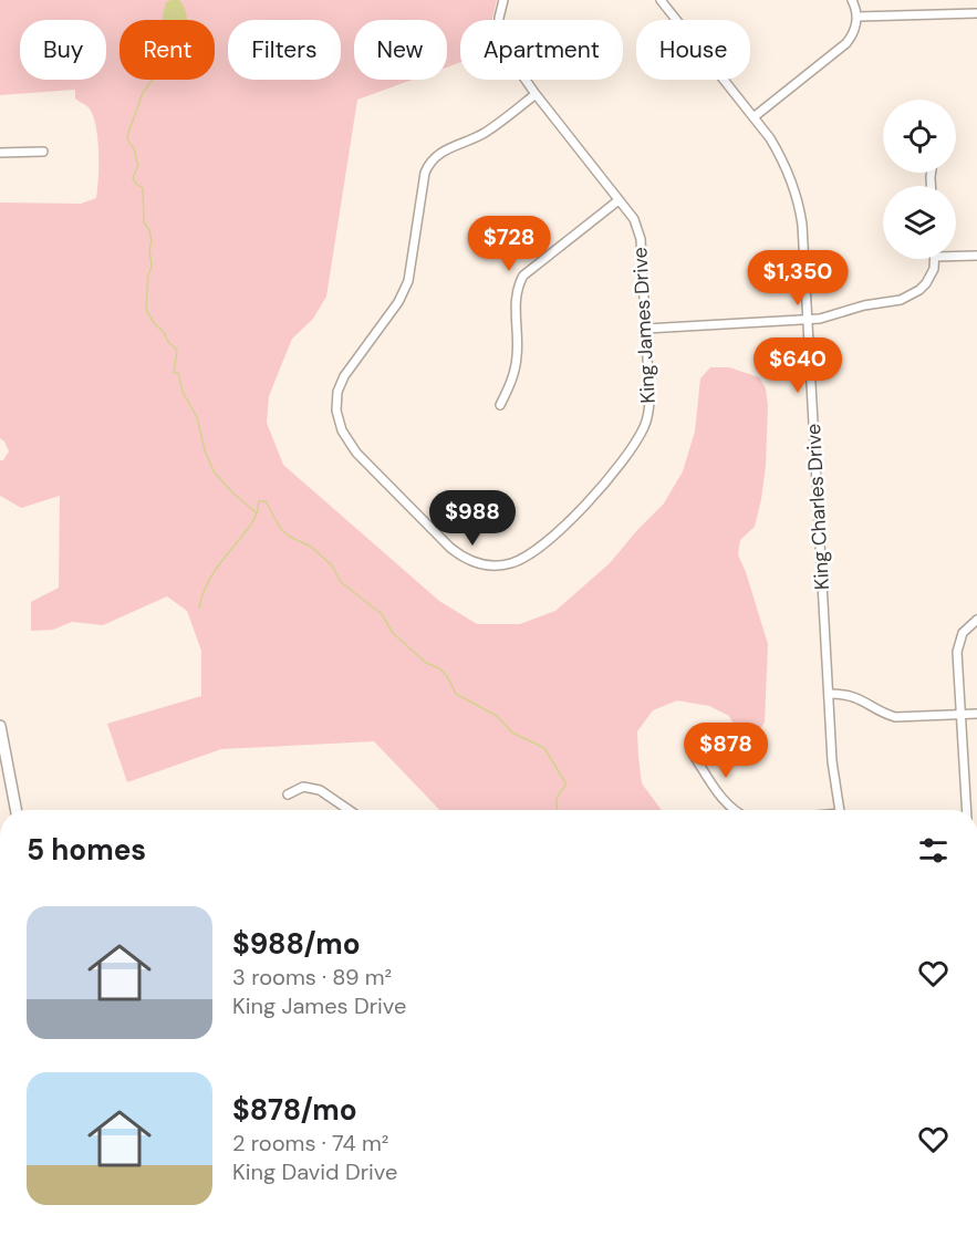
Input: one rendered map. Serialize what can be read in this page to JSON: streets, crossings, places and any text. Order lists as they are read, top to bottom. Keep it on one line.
{"streets":{"street":["King James Drive","King Charles Drive"]},"page":{"chip":["Buy","Rent","Filters","New","Apartment","House"],"price":["$728","$1,350","$640","$988","$878"],"heading":"5 homes","list":[{"name":"$988/mo","note":"3 rooms · 89 m² · King James Drive"},{"name":"$878/mo","note":"2 rooms · 74 m² · King David Drive"}]}}
